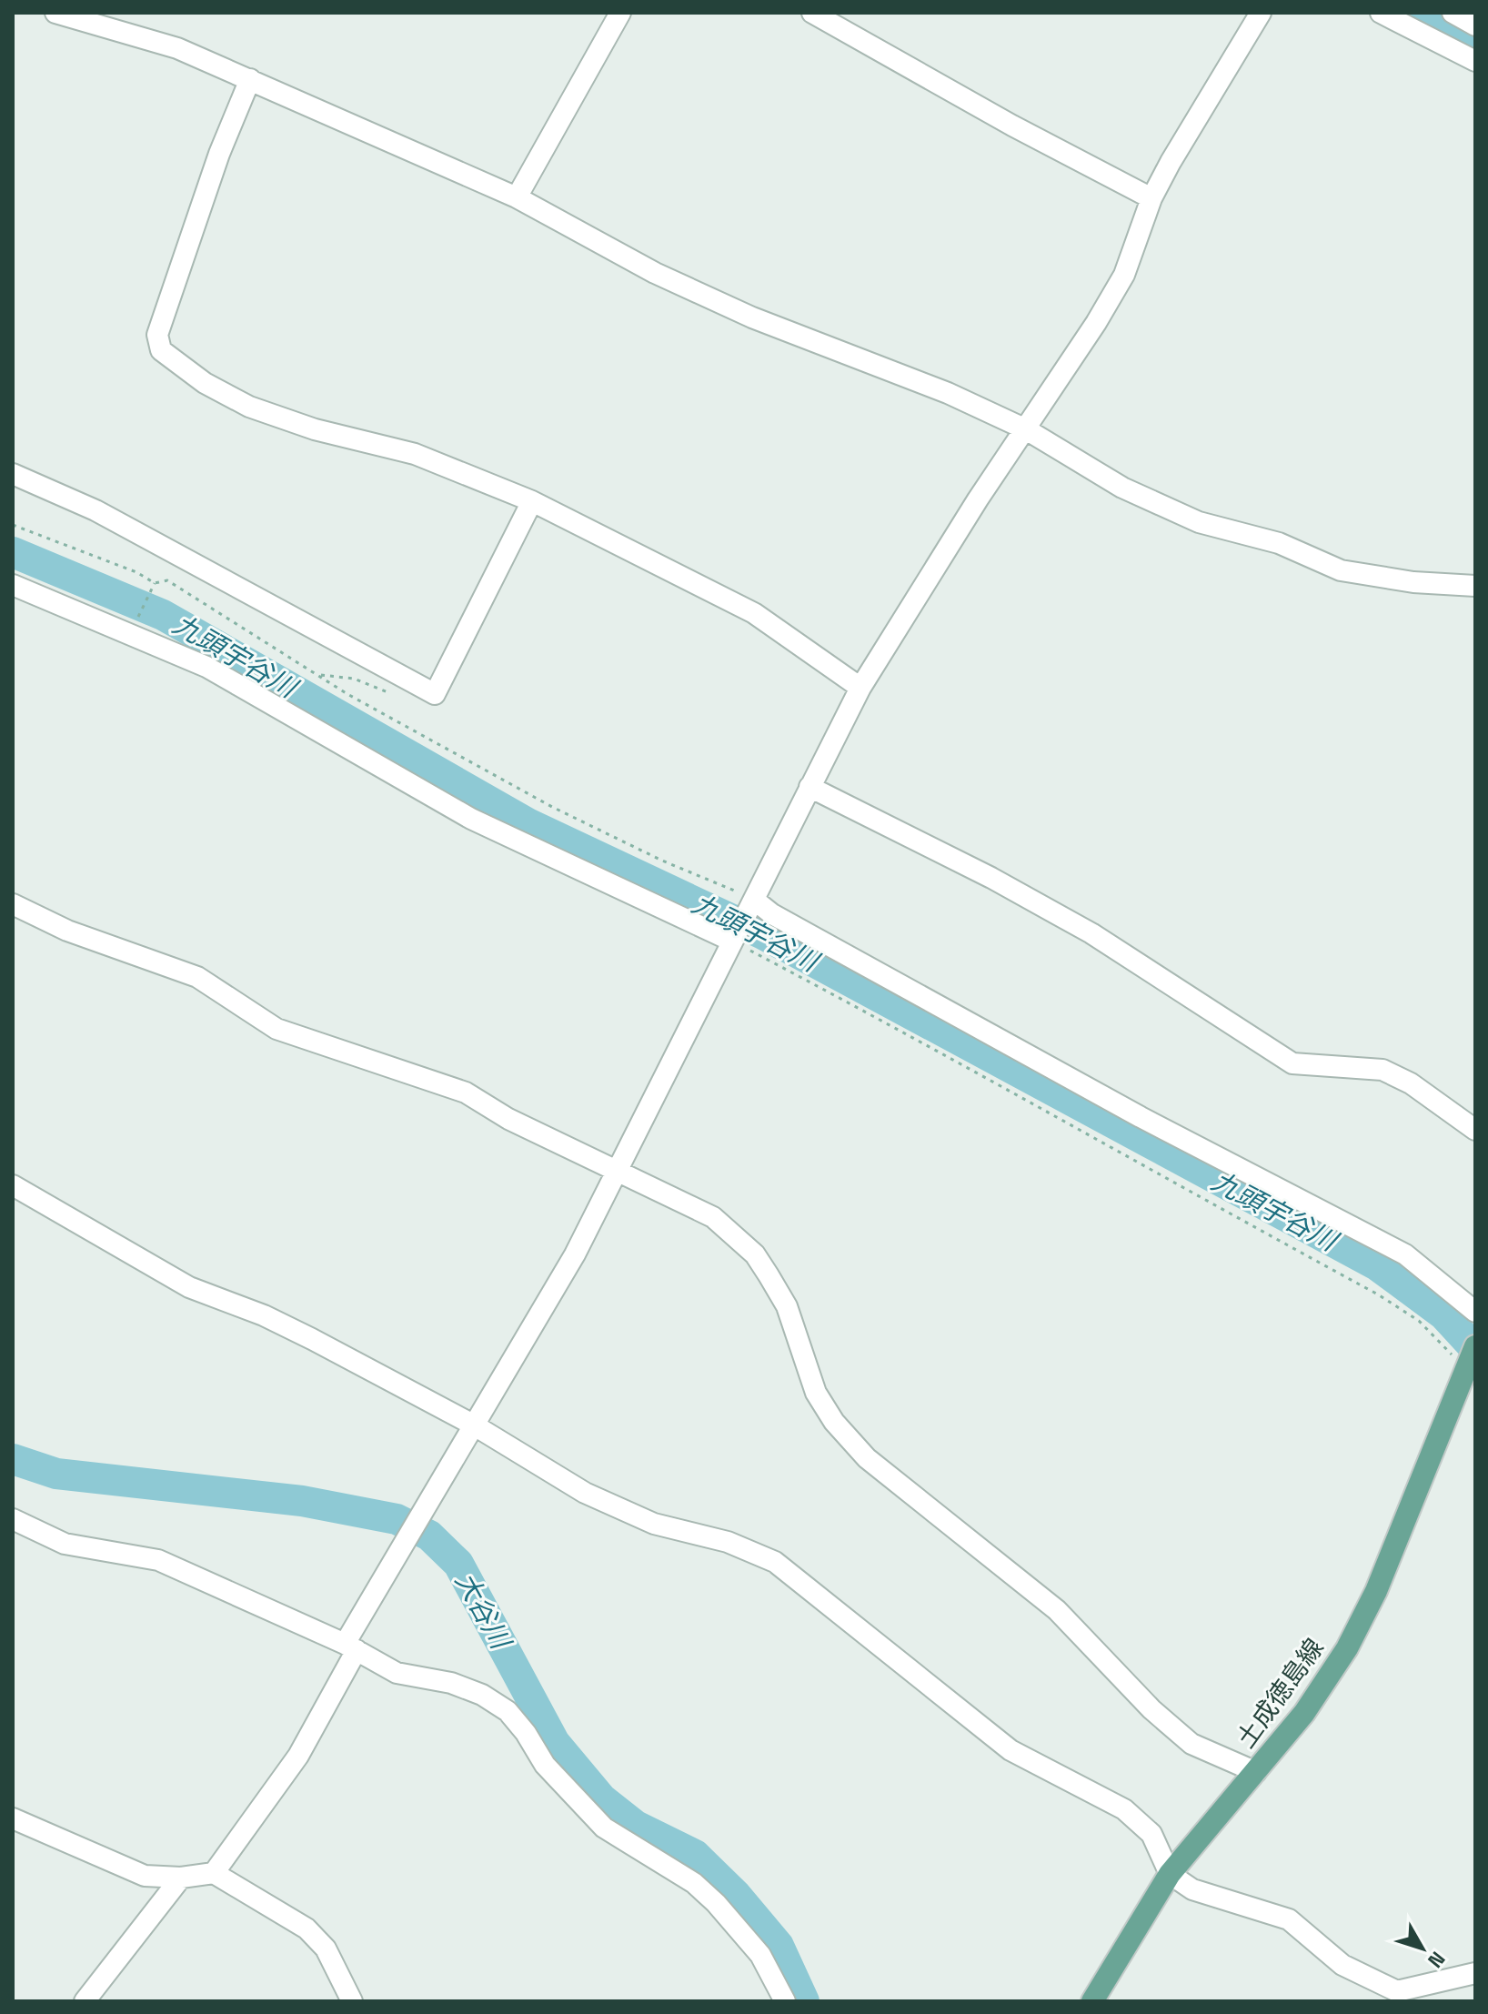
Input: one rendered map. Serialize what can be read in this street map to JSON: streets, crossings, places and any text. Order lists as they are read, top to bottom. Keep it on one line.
{"streets":{"main road":["土成徳島線"]},"water":["九頭宇谷川","大谷川"],"north":"bottom right"}
